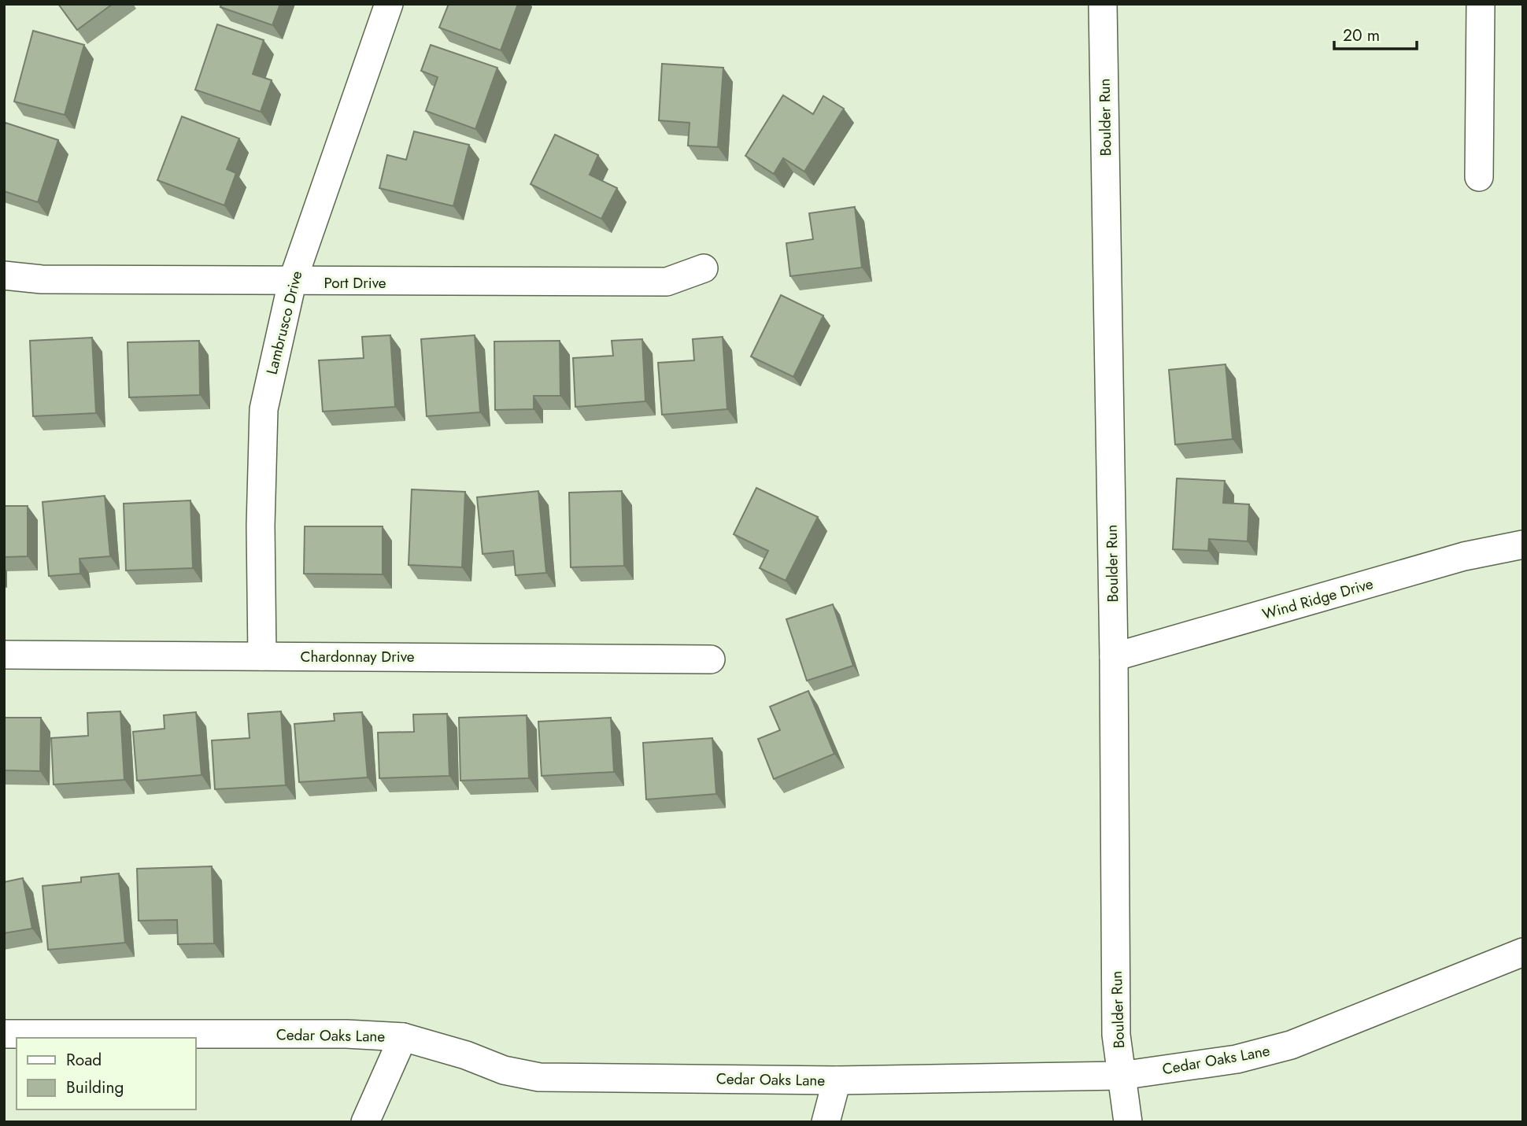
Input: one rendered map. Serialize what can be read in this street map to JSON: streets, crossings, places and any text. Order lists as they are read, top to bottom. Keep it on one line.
{"streets":{"street":["Boulder Run","Port Drive","Lambrusco Drive","Wind Ridge Drive","Chardonnay Drive","Cedar Oaks Lane"]},"crossings":[["Boulder Run","Wind Ridge Drive"],["Boulder Run","Cedar Oaks Lane"],["Port Drive","Lambrusco Drive"],["Lambrusco Drive","Chardonnay Drive"]],"legend":["Road","Building"],"scale_bar":"20 m"}
